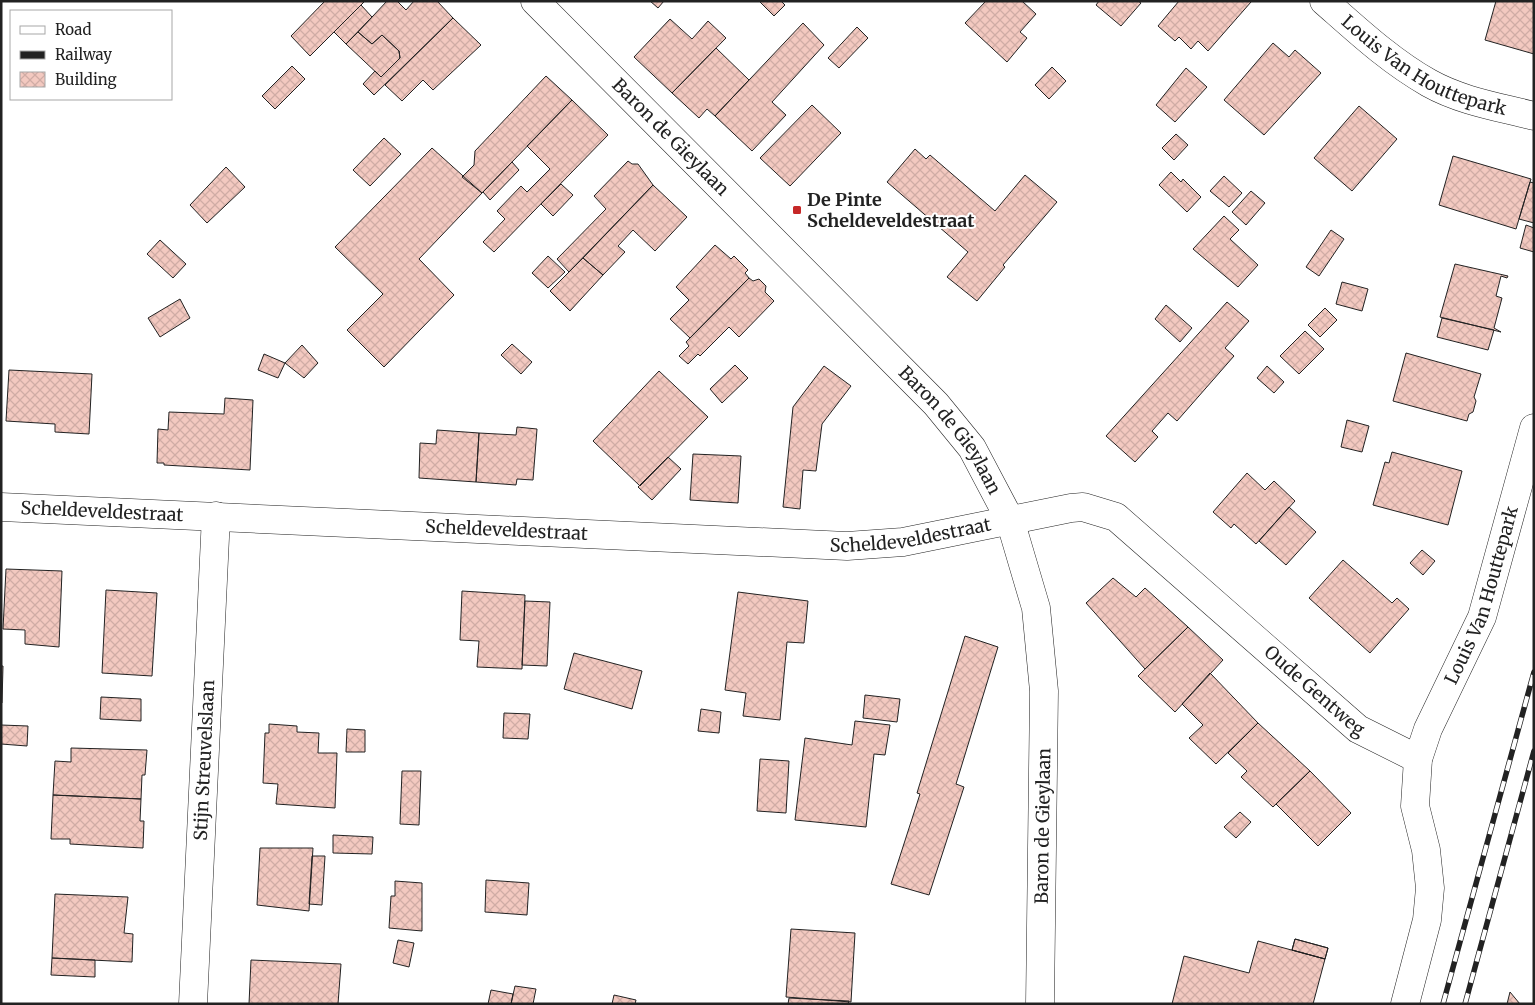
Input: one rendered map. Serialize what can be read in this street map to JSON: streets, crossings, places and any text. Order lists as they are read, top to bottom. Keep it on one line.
{"streets":{"street":["Louis Van Houttepark","Baron de Gieylaan","Scheldeveldestraat","Oude Gentweg","Stijn Streuvelslaan"]},"crossings":[["Louis Van Houttepark","Oude Gentweg"],["Baron de Gieylaan","Scheldeveldestraat"],["Baron de Gieylaan","Oude Gentweg"],["Scheldeveldestraat","Oude Gentweg"],["Scheldeveldestraat","Stijn Streuvelslaan"]],"places":{"transit":["De Pinte Scheldeveldestraat"]},"legend":["Road","Railway","Building"]}
